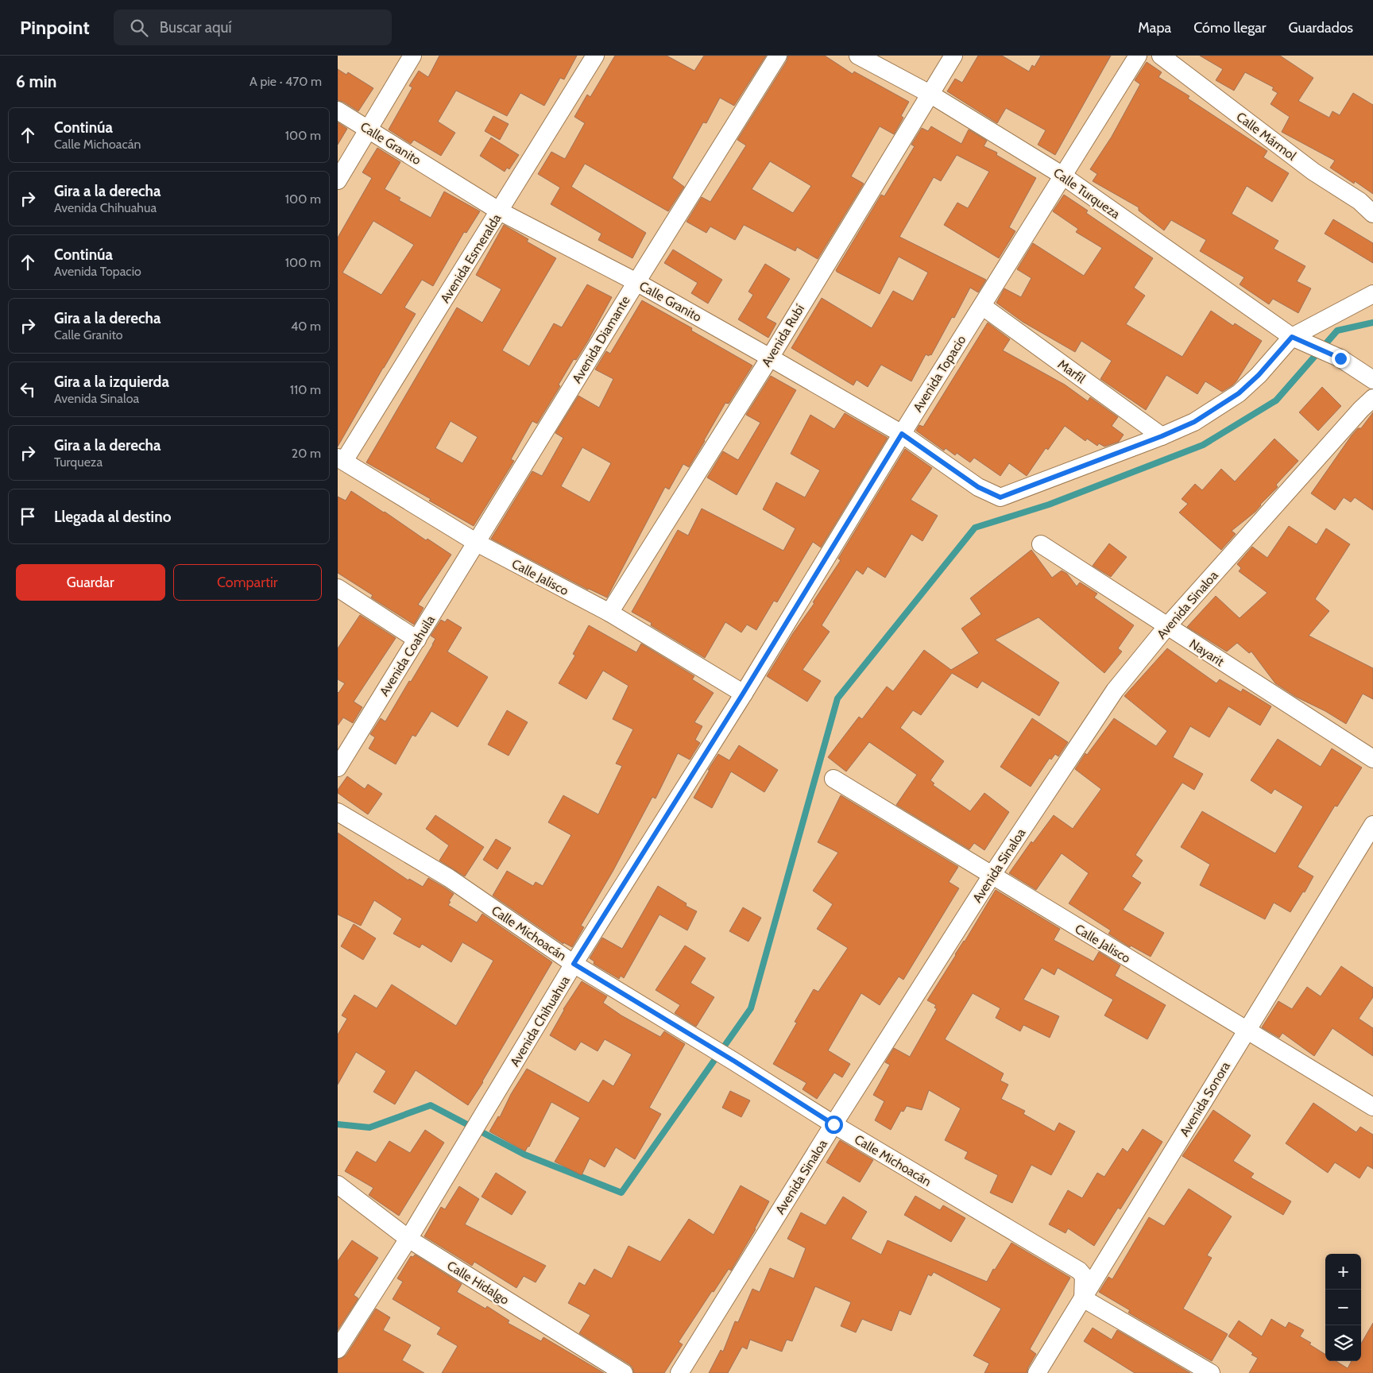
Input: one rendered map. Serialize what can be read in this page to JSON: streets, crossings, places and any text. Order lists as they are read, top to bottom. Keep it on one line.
{"streets":{"street":["Calle Mármol","Calle Granito","Calle Turqueza","Avenida Esmeralda","Avenida Rubí","Avenida Diamante","Marfil","Avenida Topacio","Calle Jalisco","Avenida Sinaloa","Nayarit","Avenida Coahuila","Calle Michoacán","Avenida Chihuahua","Avenida Sonora","Calle Hidalgo"]},"crossings":[["Calle Granito","Avenida Esmeralda"],["Calle Granito","Avenida Rubí"],["Calle Granito","Avenida Diamante"],["Calle Granito","Marfil"],["Calle Granito","Avenida Topacio"],["Calle Turqueza","Avenida Rubí"],["Calle Turqueza","Avenida Topacio"],["Avenida Esmeralda","Calle Jalisco"],["Avenida Rubí","Calle Jalisco"],["Avenida Diamante","Calle Jalisco"],["Avenida Diamante","Avenida Coahuila"],["Marfil","Avenida Topacio"],["Avenida Topacio","Calle Jalisco"],["Avenida Topacio","Avenida Chihuahua"],["Calle Jalisco","Avenida Sinaloa"],["Calle Jalisco","Avenida Coahuila"],["Calle Jalisco","Avenida Chihuahua"],["Calle Jalisco","Avenida Sonora"],["Avenida Sinaloa","Nayarit"],["Avenida Sinaloa","Calle Michoacán"],["Calle Michoacán","Avenida Chihuahua"],["Calle Michoacán","Avenida Sonora"],["Avenida Chihuahua","Calle Hidalgo"]],"page":{"header":"Pinpoint","search":"Buscar aquí","nav":["Mapa","Cómo llegar","Guardados"],"heading":["6 min","A pie · 470 m"],"list":[["Continúa","Calle Michoacán","100 m"],["Gira a la derecha","Avenida Chihuahua","100 m"],["Continúa","Avenida Topacio","100 m"],["Gira a la derecha","Calle Granito","40 m"],["Gira a la izquierda","Avenida Sinaloa","110 m"],["Gira a la derecha","Turqueza","20 m"],"Llegada al destino"],"buttons":["Guardar","Compartir"],"map_buttons":["+","−"]}}
